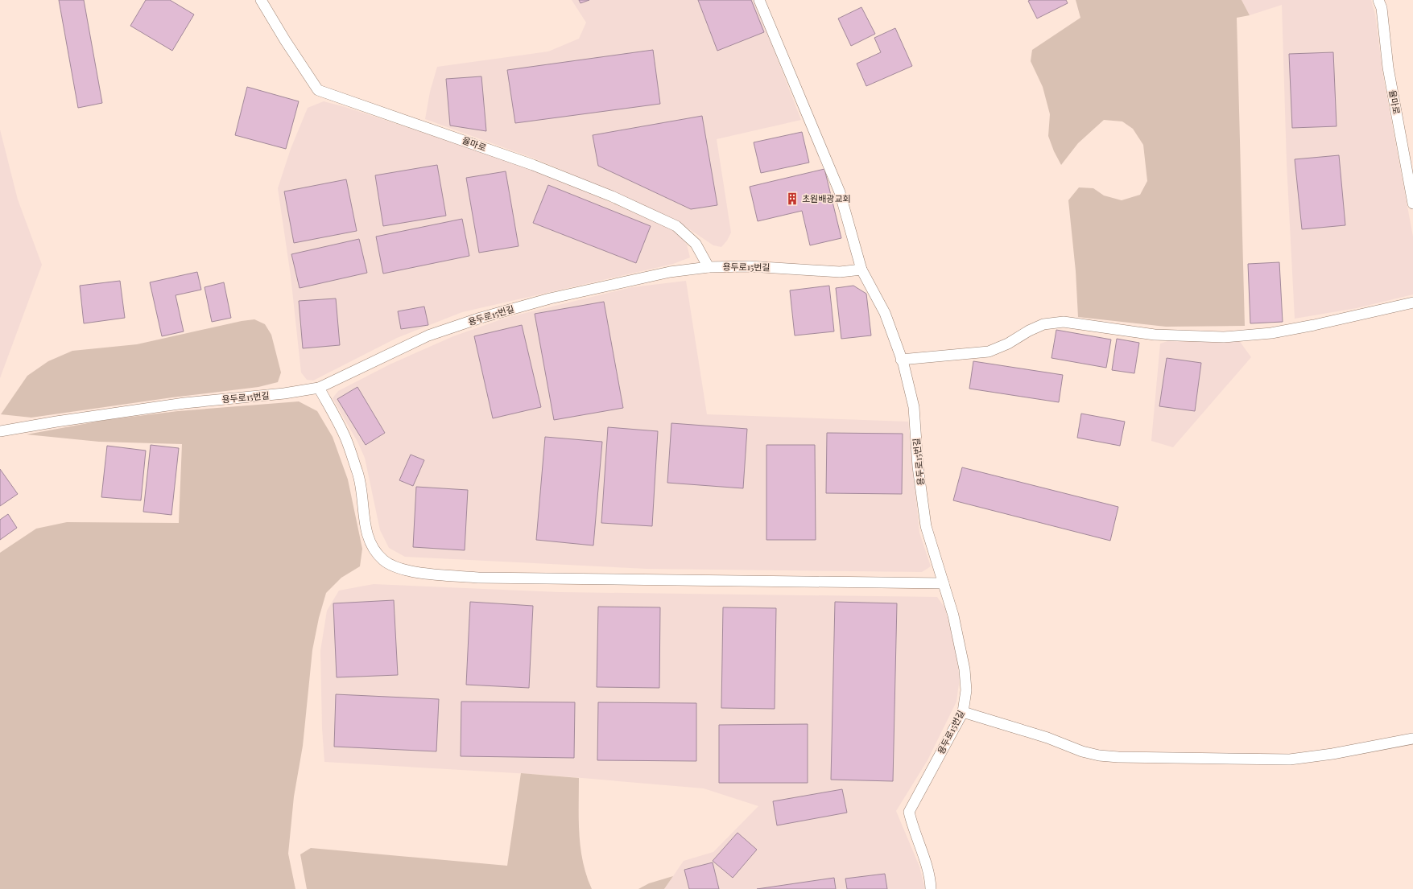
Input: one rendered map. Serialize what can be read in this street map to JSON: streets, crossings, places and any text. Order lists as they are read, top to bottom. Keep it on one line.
{"streets":{"lane":["율마로","용두로15번길"]},"crossings":[["율마로","용두로15번길"]],"places":{"building":["초원배광교회"]}}
